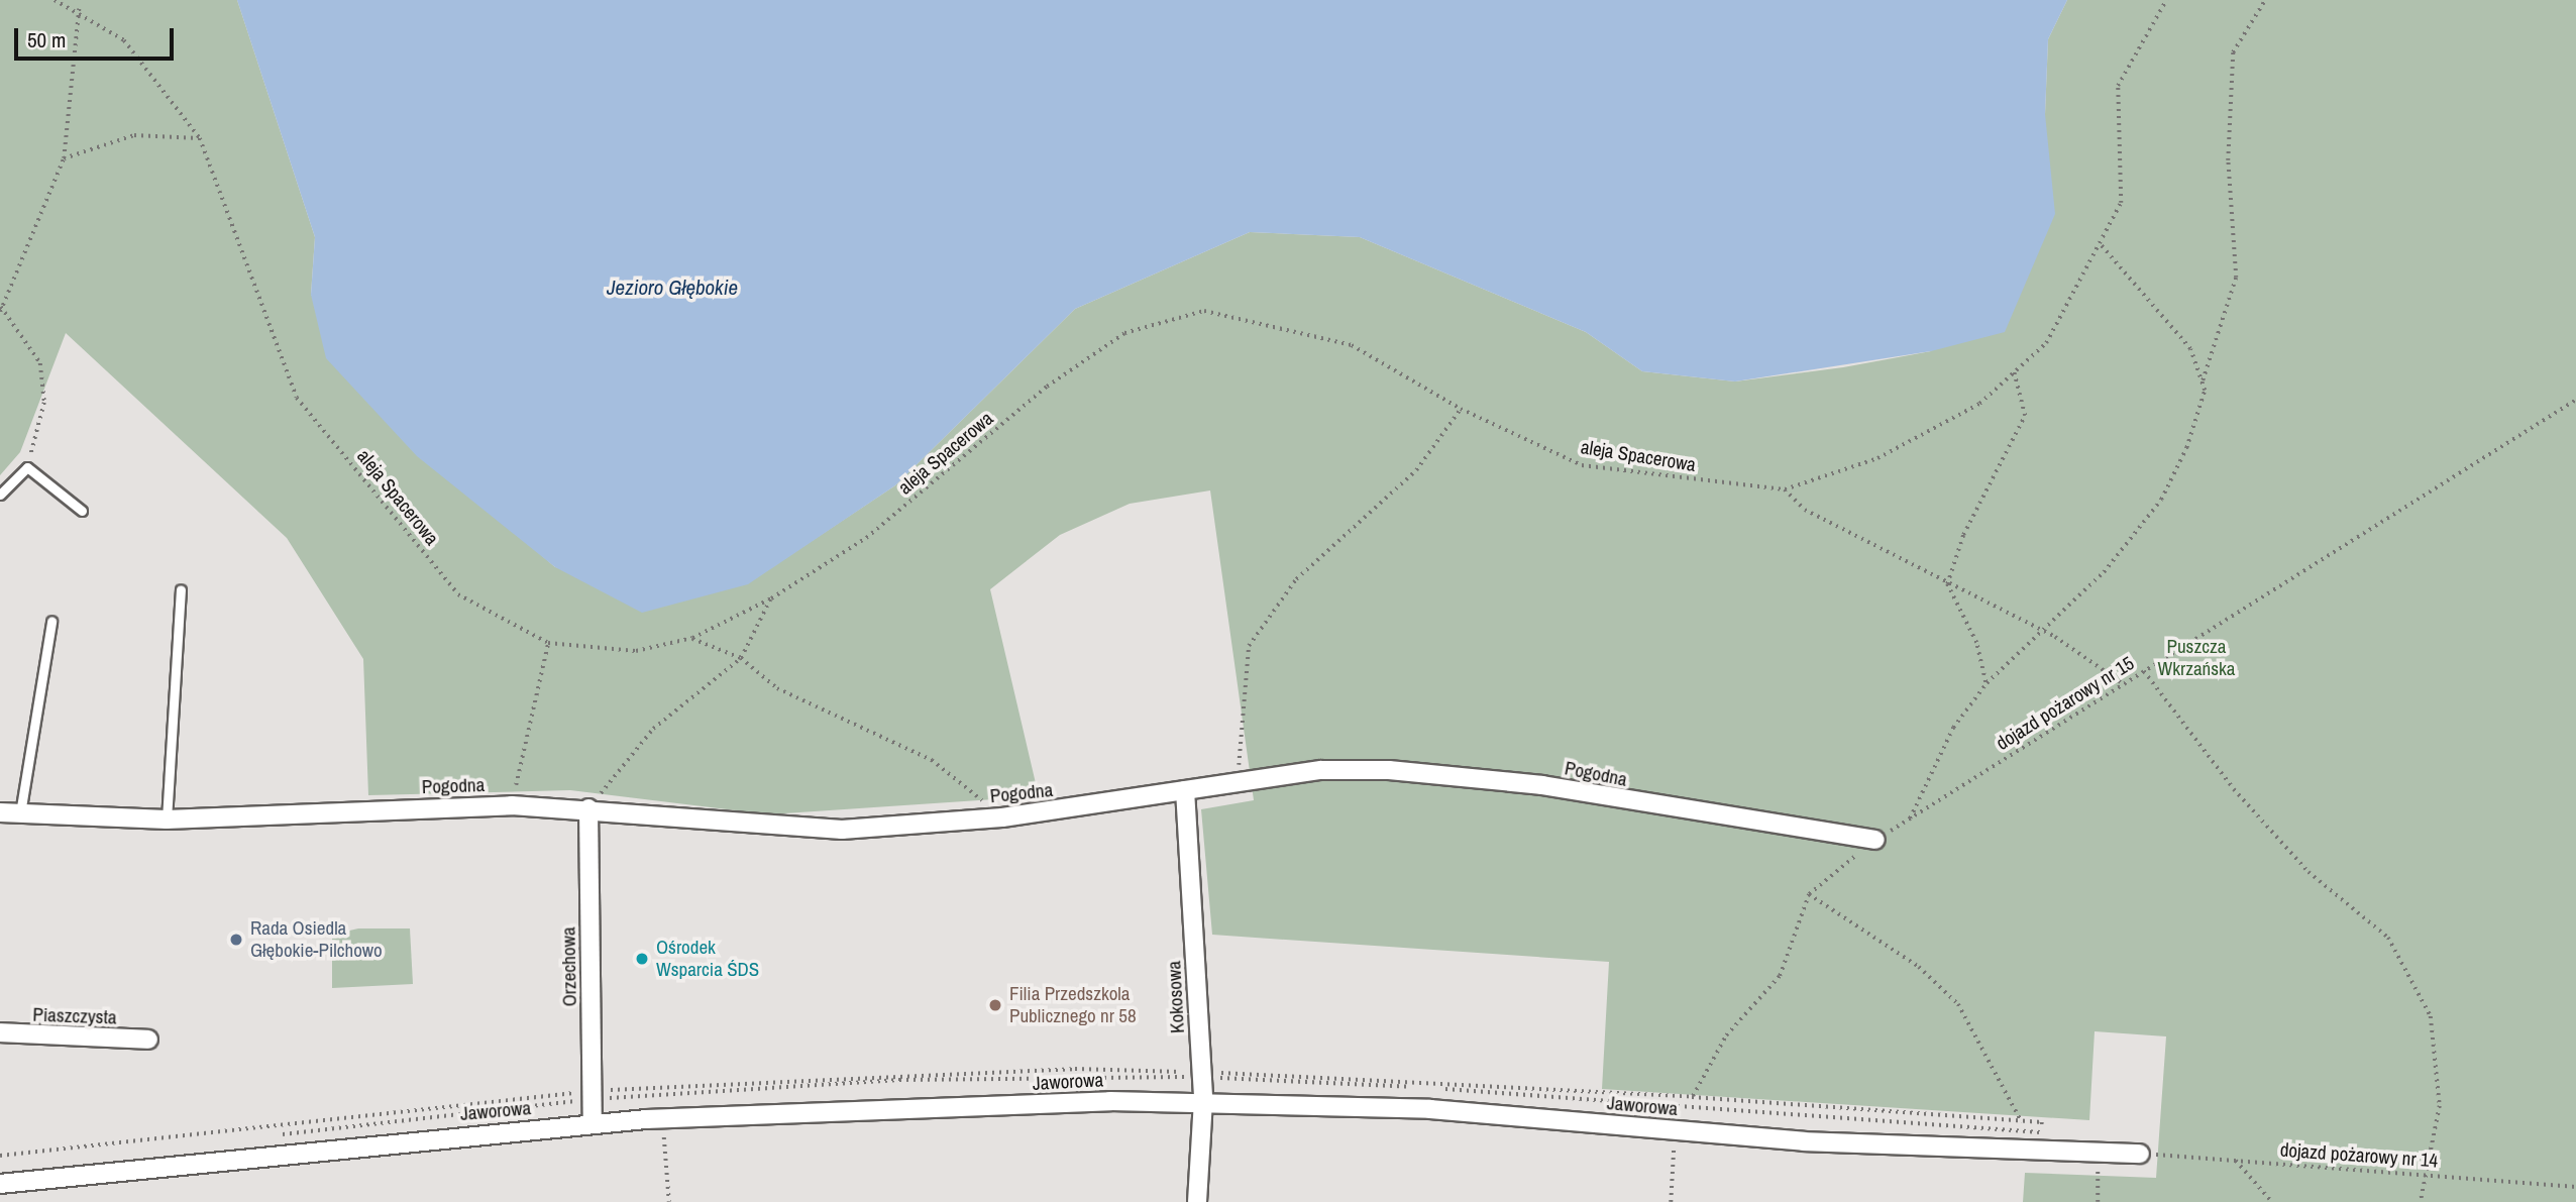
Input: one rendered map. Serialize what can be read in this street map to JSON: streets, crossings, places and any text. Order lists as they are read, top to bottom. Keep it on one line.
{"streets":{"street":["Pogodna","Orzechowa","Kokosowa","Piaszczysta","Jaworowa"],"path":["aleja Spacerowa","dojazd pożarowy nr 15","dojazd pożarowy nr 14"]},"crossings":[["dojazd pożarowy nr 15","Pogodna"],["Pogodna","Orzechowa"],["Pogodna","Kokosowa"],["Orzechowa","Jaworowa"],["Kokosowa","Jaworowa"],["Jaworowa","dojazd pożarowy nr 14"]],"water":["Jezioro Głębokie"],"parks":["Puszcza Wkrzańska"],"places":["Rada Osiedla Głębokie-Pilchowo","Ośrodek Wsparcia ŚDS","Filia Przedszkola Publicznego nr 58"],"scale_bar":"50 m"}
